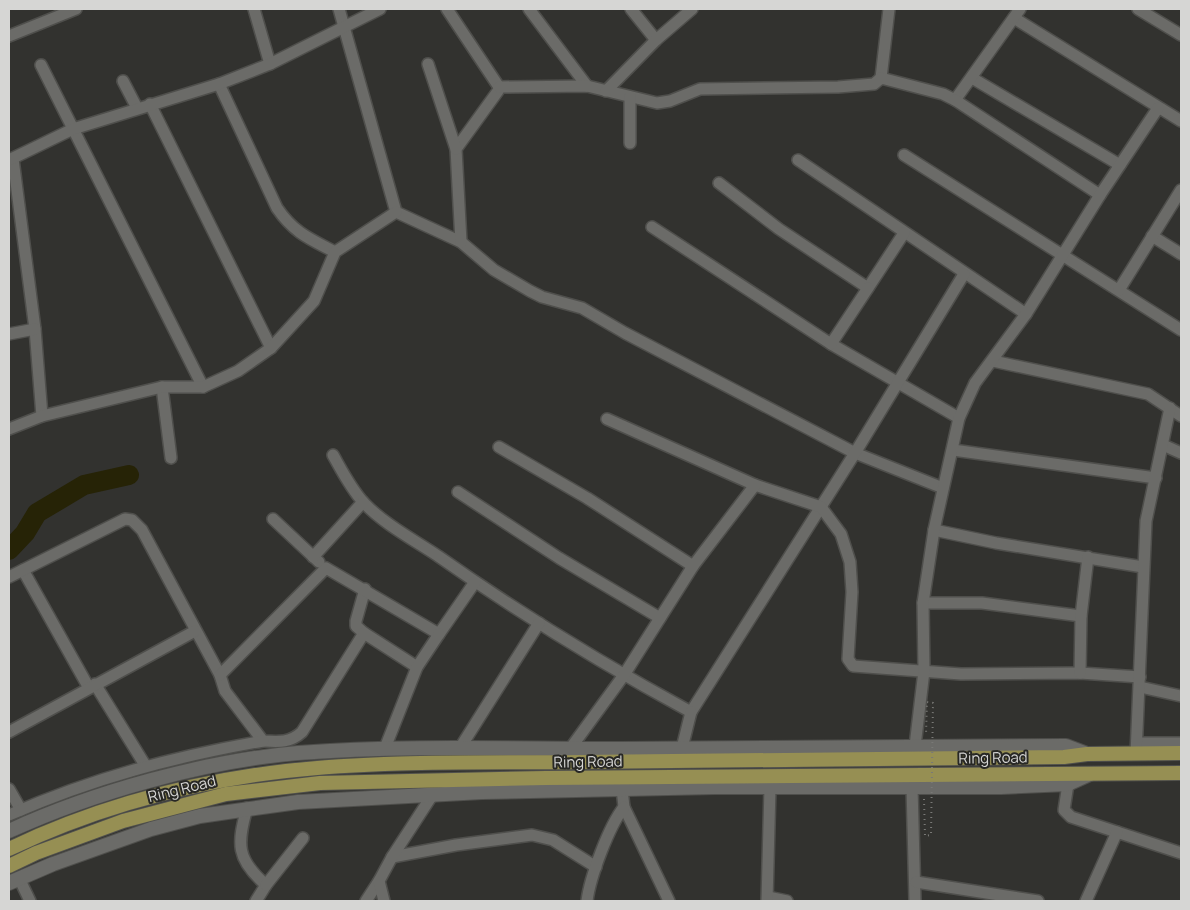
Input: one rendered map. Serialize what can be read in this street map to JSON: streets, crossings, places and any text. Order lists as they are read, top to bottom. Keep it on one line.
{"streets":{"highway":["Ring Road"]}}
